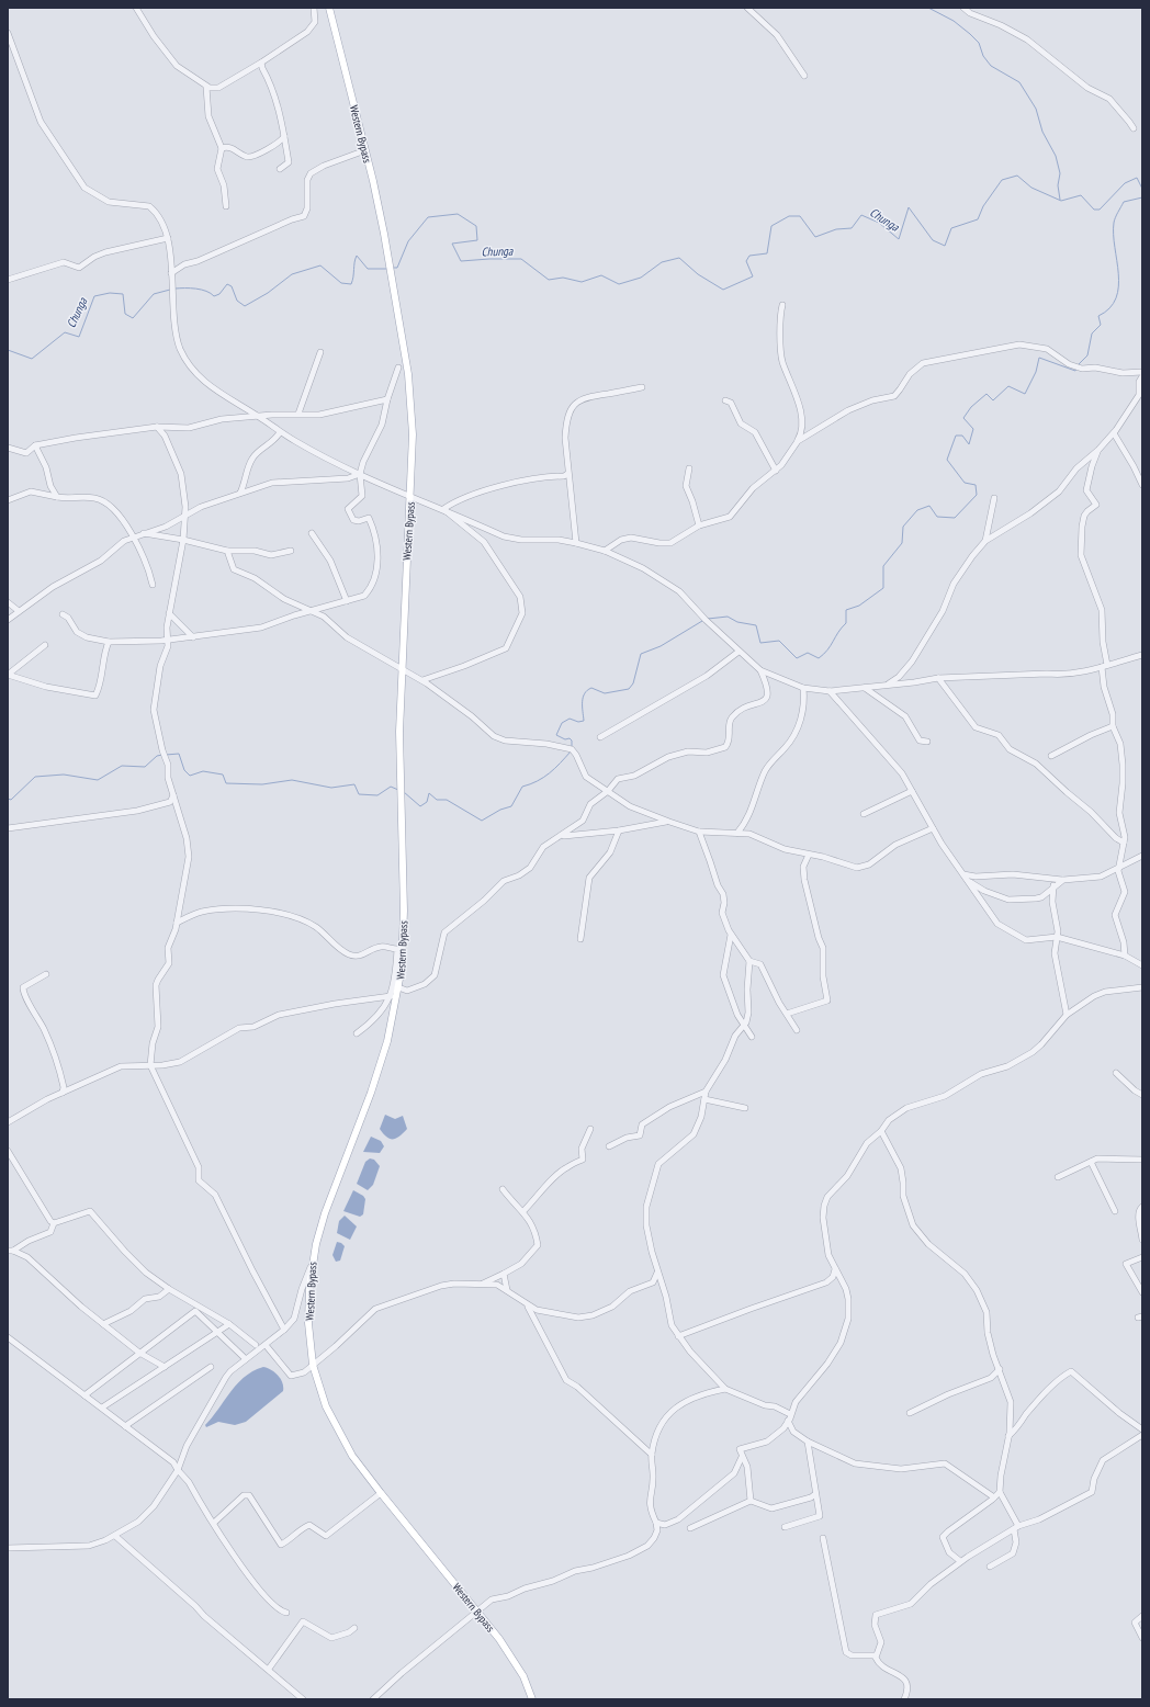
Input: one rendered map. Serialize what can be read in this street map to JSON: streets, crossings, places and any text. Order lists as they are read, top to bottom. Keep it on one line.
{"streets":{"main road":["Western Bypass"]},"water":["Chunga"]}
